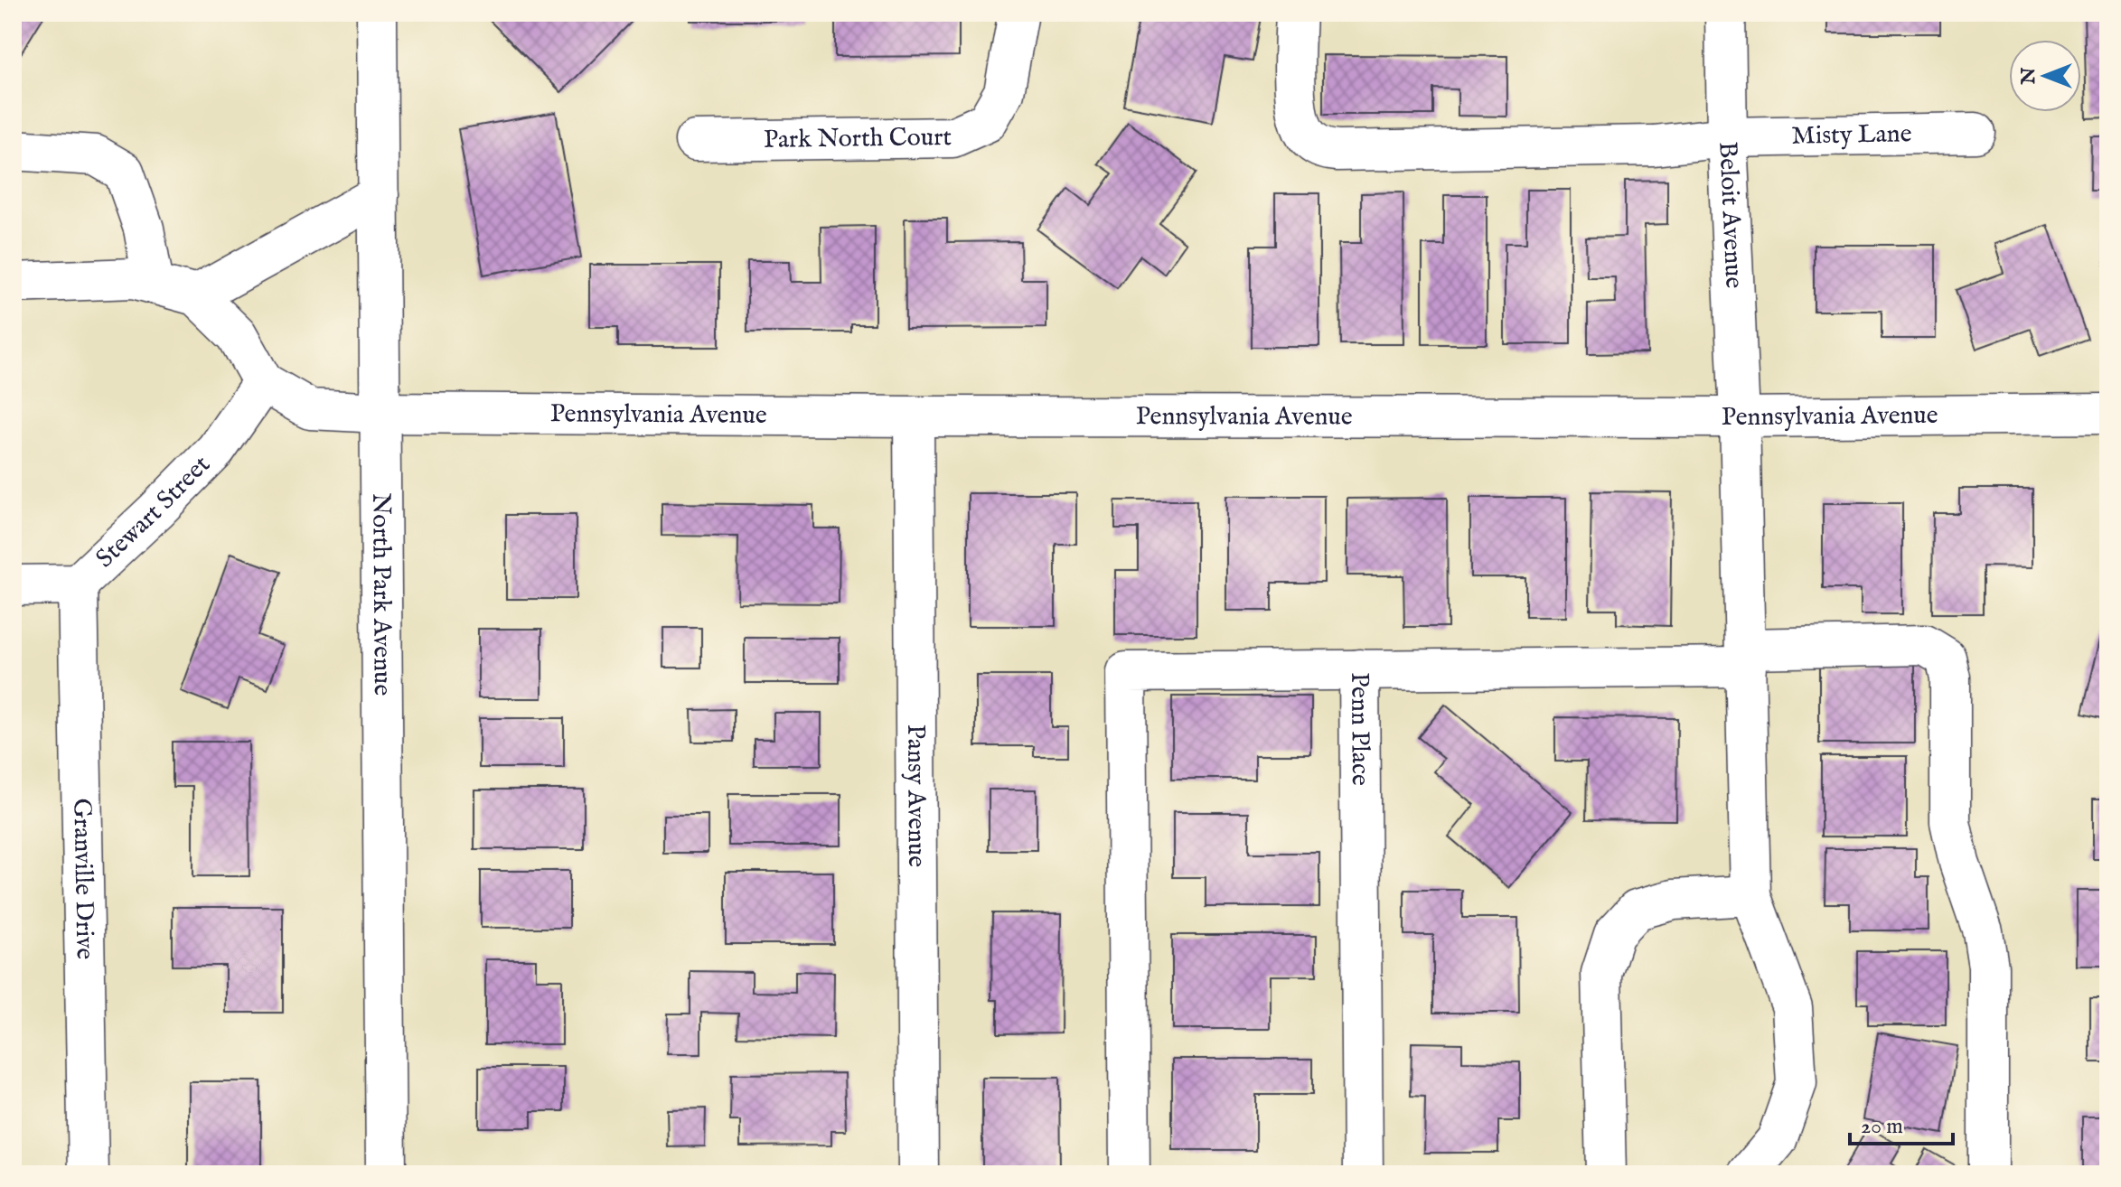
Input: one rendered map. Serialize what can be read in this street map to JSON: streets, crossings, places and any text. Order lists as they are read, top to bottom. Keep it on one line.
{"streets":{"street":["Misty Lane","Park North Court","Beloit Avenue","Pennsylvania Avenue","Stewart Street","North Park Avenue","Penn Place","Pansy Avenue","Granville Drive"]},"crossings":[["Misty Lane","Beloit Avenue"],["Beloit Avenue","Pennsylvania Avenue"],["Pennsylvania Avenue","Stewart Street"],["Pennsylvania Avenue","North Park Avenue"],["Pennsylvania Avenue","Pansy Avenue"],["Stewart Street","Granville Drive"]],"scale_bar":"20 m","north":"left"}
